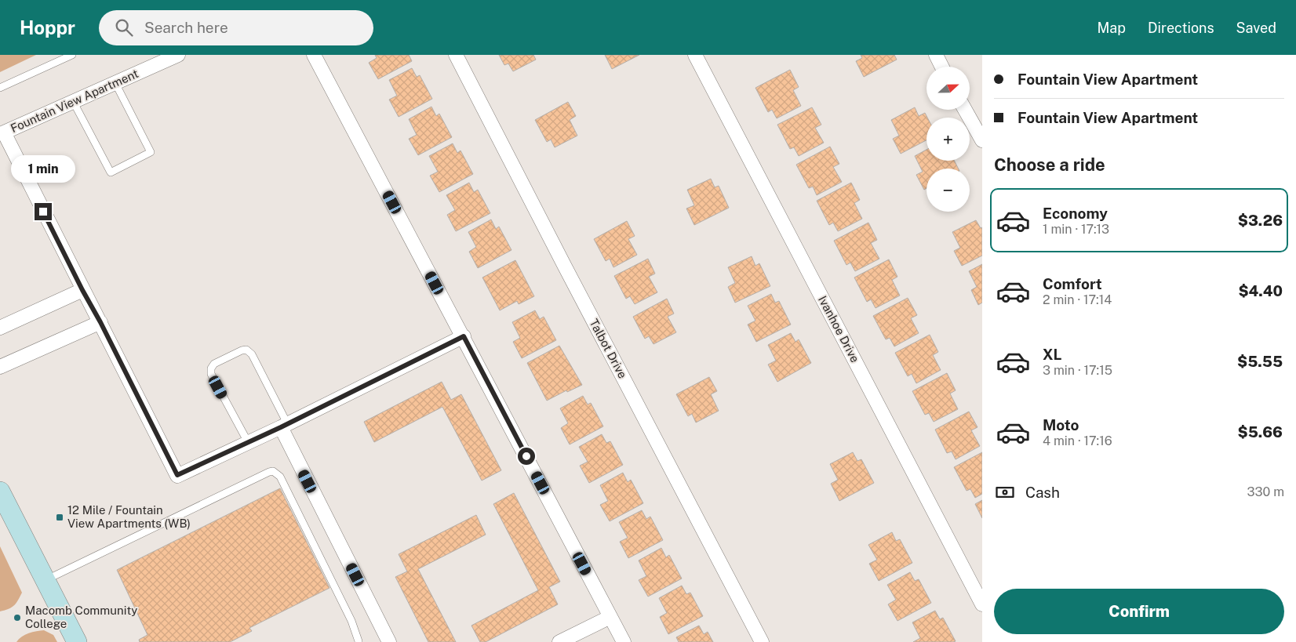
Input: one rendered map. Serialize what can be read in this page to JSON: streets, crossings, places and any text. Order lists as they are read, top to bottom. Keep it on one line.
{"streets":{"street":["Fountain View Apartment","Ivanhoe Drive","Talbot Drive"]},"places":{"transit":["12 Mile / Fountain View Apartments (WB)"],"other":["Macomb Community College"]},"north":"right","page":{"header":"Hoppr","search":"Search here","nav":["Map","Directions","Saved"],"banner":["Fountain View Apartment","Fountain View Apartment"],"map_buttons":["+","−"],"heading":"Choose a ride","bubble":"1 min","list":[{"name":"Economy","note":"1 min · 17:13","value":"$3.26"},{"name":"Comfort","note":"2 min · 17:14","value":"$4.40"},{"name":"XL","note":"3 min · 17:15","value":"$5.55"},{"name":"Moto","note":"4 min · 17:16","value":"$5.66"}],"pay":["Cash","330 m"],"buttons":"Confirm"}}
